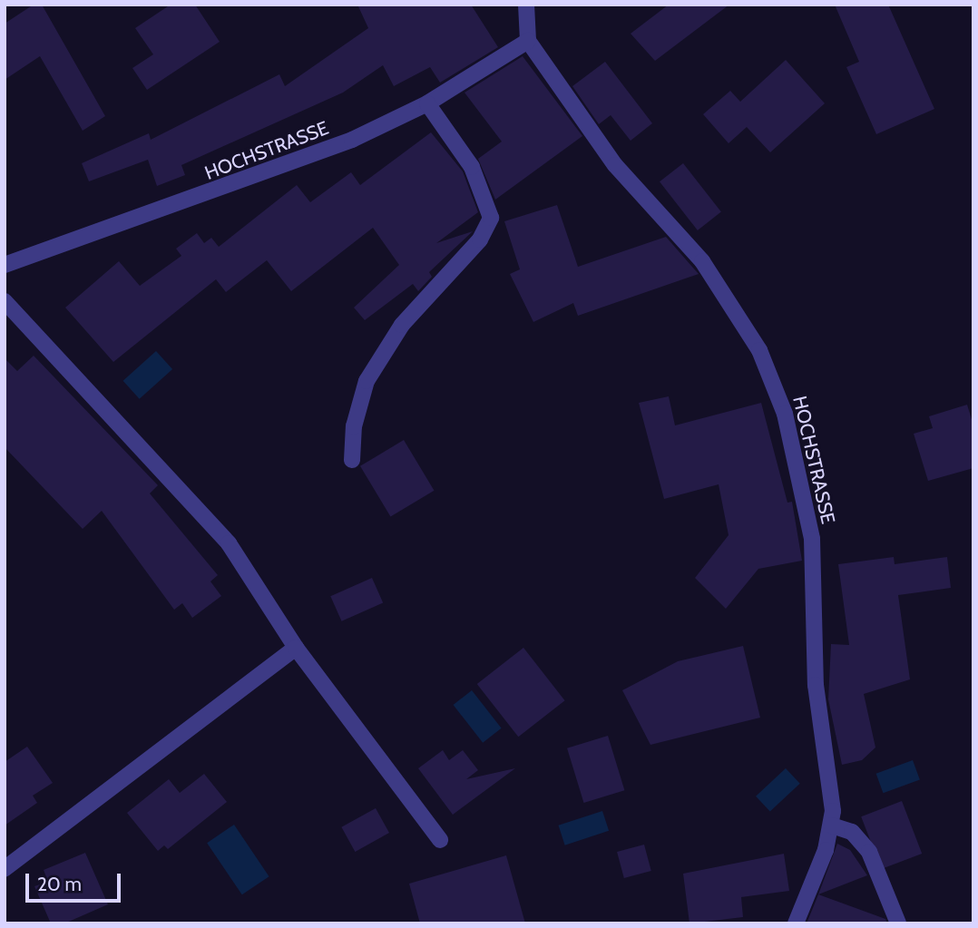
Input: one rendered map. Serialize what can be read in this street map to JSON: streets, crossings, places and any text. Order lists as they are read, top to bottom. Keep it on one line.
{"streets":{"street":["HOCHSTRASSE"]},"scale_bar":"20 m"}
